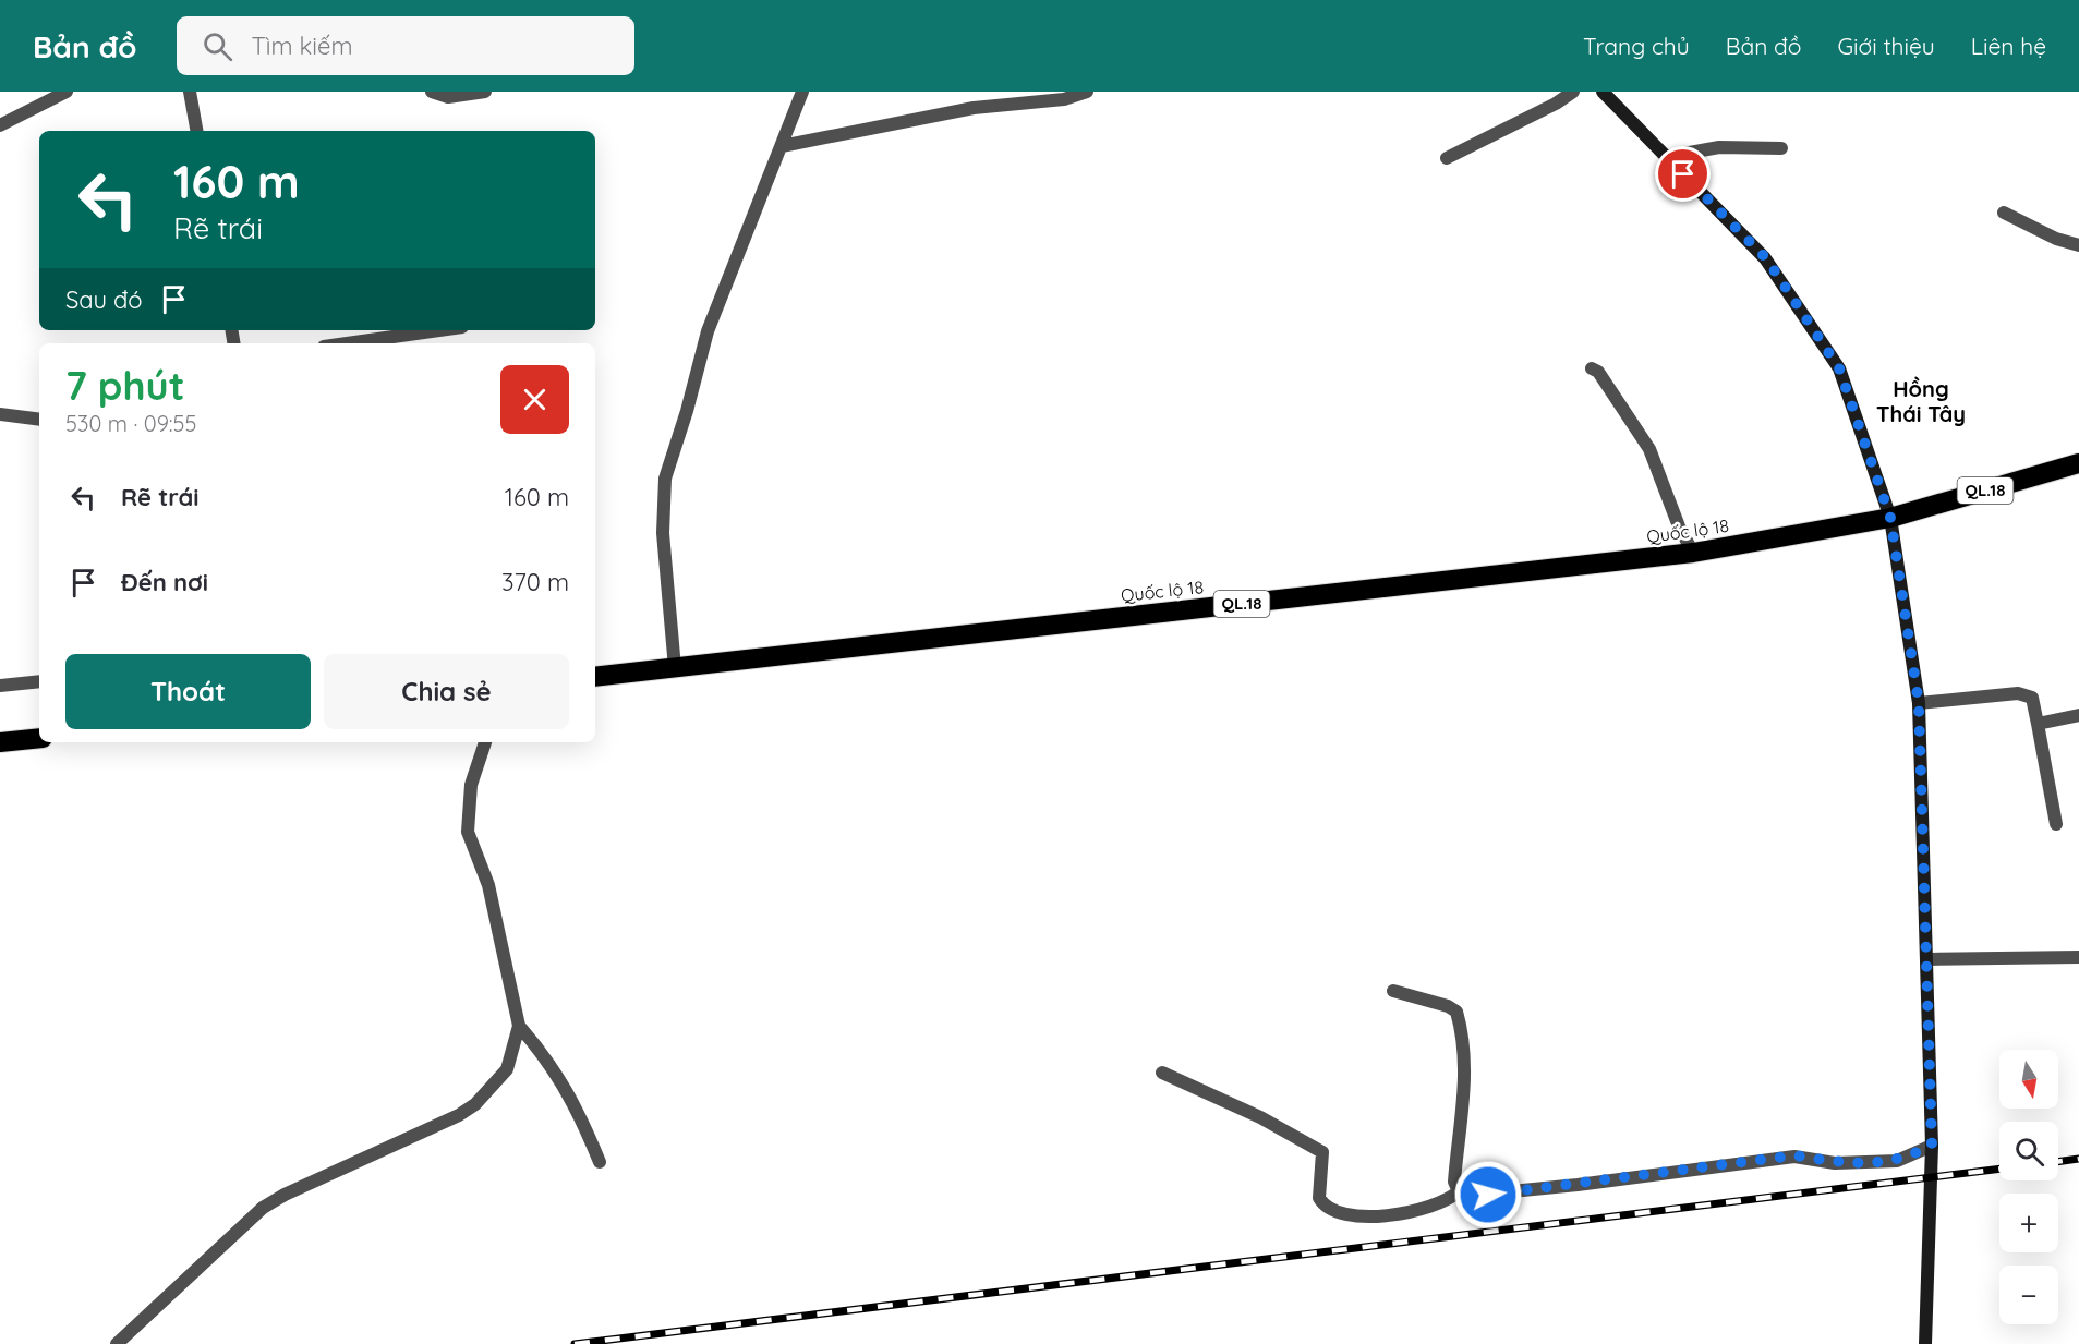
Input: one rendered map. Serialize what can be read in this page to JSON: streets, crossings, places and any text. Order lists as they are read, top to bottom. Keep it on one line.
{"streets":{"highway":["QL.18","Quốc lộ 18"]},"crossings":[["QL.18","Quốc lộ 18"]],"districts":["Hồng Thái Tây"],"north":"bottom","page":{"header":"Bản đồ","search":"Tìm kiếm","nav":["Trang chủ","Bản đồ","Giới thiệu","Liên hệ"],"turn":["160 m","Rẽ trái"],"then":"Sau đó","heading":["7 phút","530 m · 09:55"],"list":[{"name":"Rẽ trái","value":"160 m"},{"name":"Đến nơi","value":"370 m"}],"buttons":["Thoát","Chia sẻ"],"map_buttons":["+","−"]}}
